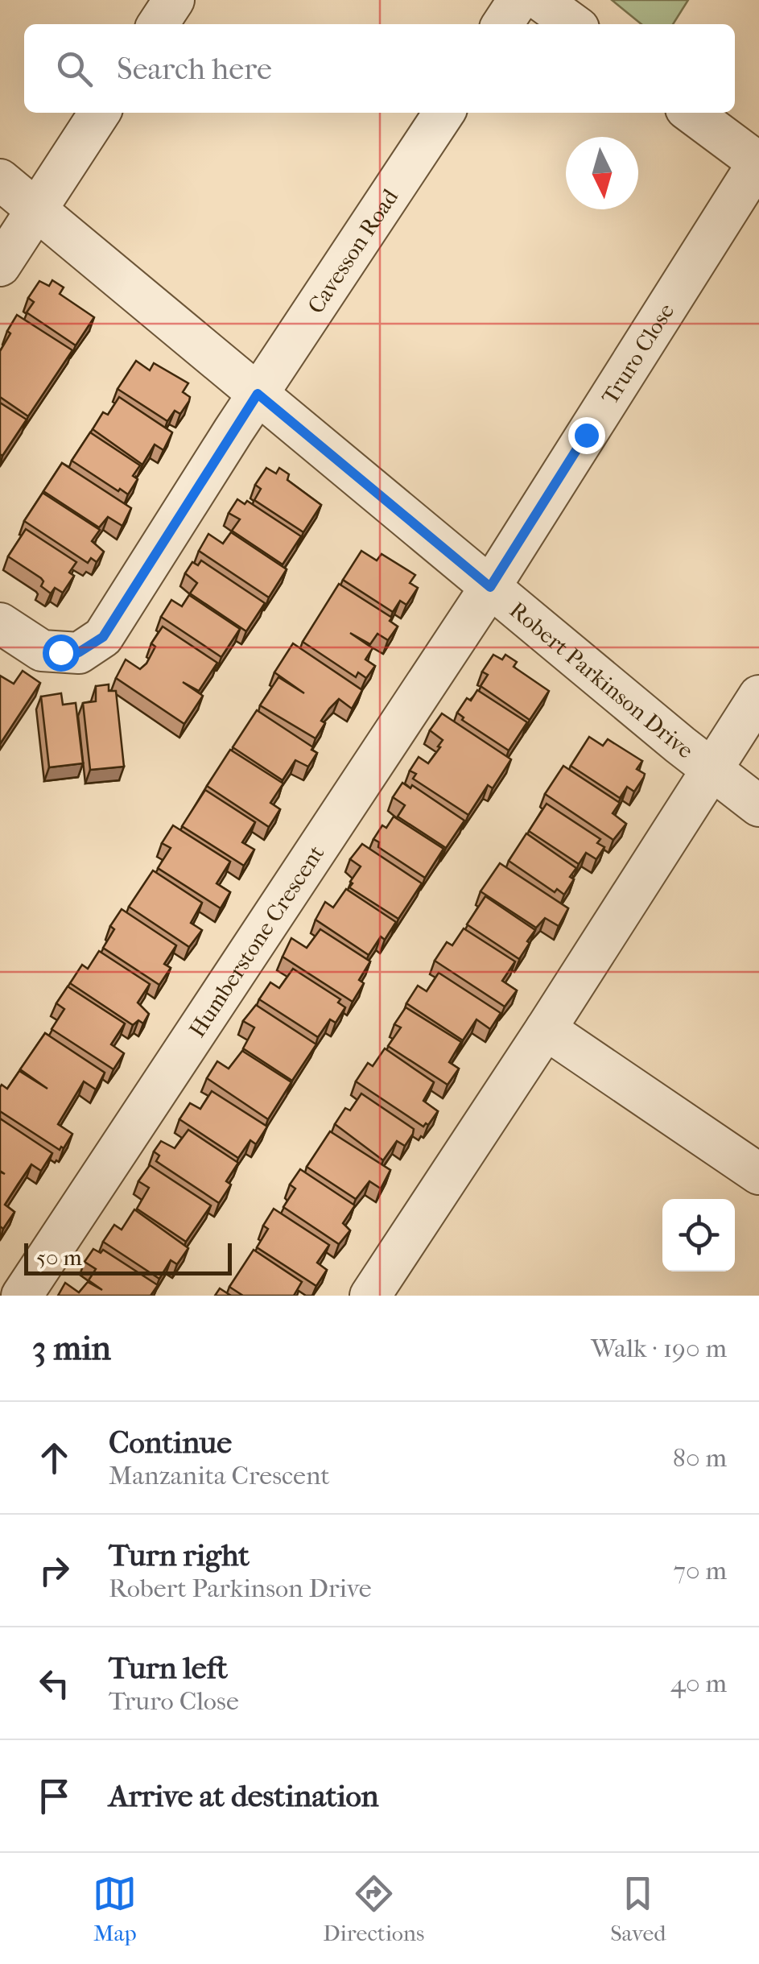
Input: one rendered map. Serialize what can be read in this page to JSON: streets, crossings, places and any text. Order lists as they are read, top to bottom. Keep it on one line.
{"streets":{"street":["Cavesson Road","Truro Close","Robert Parkinson Drive","Humberstone Crescent"]},"crossings":[["Cavesson Road","Robert Parkinson Drive"],["Truro Close","Robert Parkinson Drive"],["Truro Close","Humberstone Crescent"],["Robert Parkinson Drive","Humberstone Crescent"]],"scale_bar":"50 m","north":"bottom","page":{"search":"Search here","scale":"50 m","heading":["3 min","Walk · 190 m"],"list":[["Continue","Manzanita Crescent","80 m"],["Turn right","Robert Parkinson Drive","70 m"],["Turn left","Truro Close","40 m"],"Arrive at destination"],"nav":["Map","Directions","Saved"]}}
